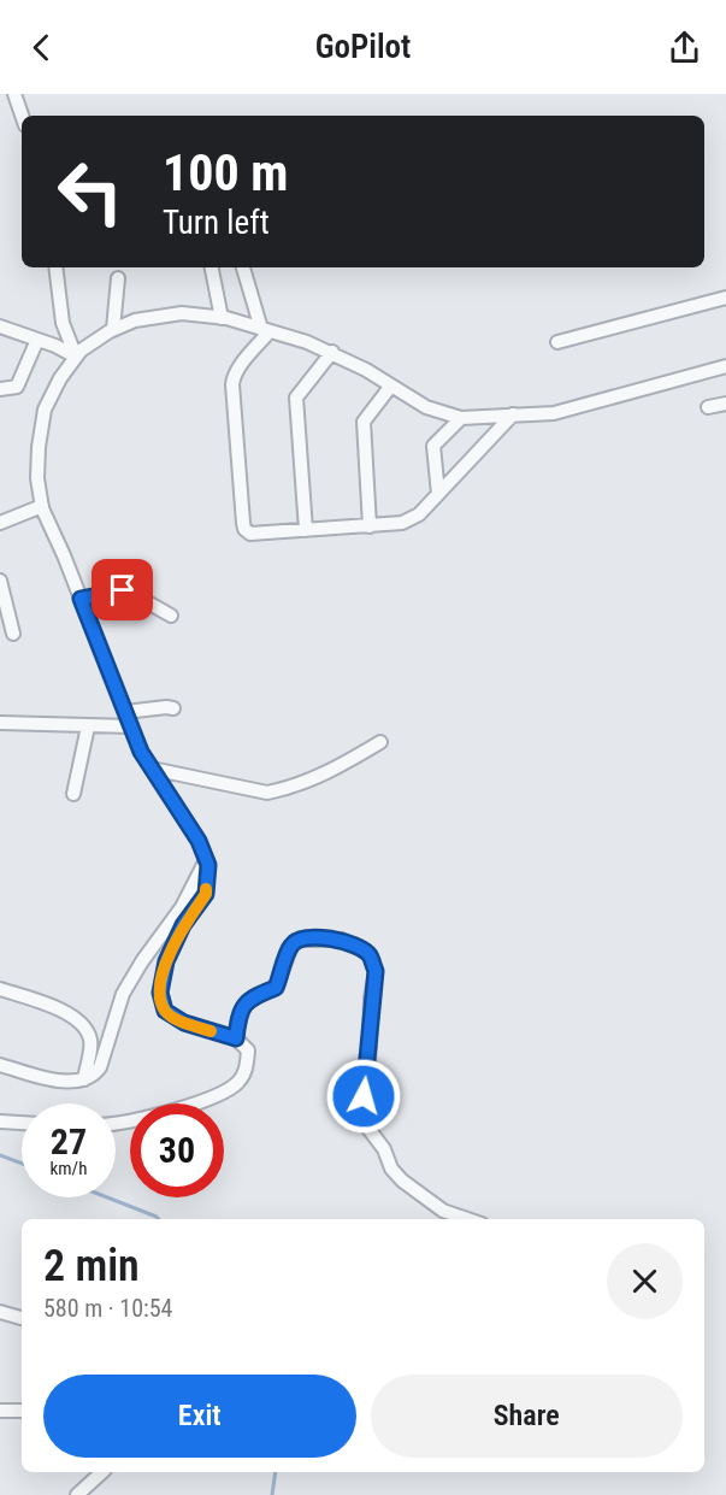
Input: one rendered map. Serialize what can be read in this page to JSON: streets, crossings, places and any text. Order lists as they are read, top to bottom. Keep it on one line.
{"page":{"header":"GoPilot","turn":["100 m","Turn left"],"speed":"27 km/h","limit":"30","heading":["2 min","580 m · 10:54"],"buttons":["Exit","Share"]}}
